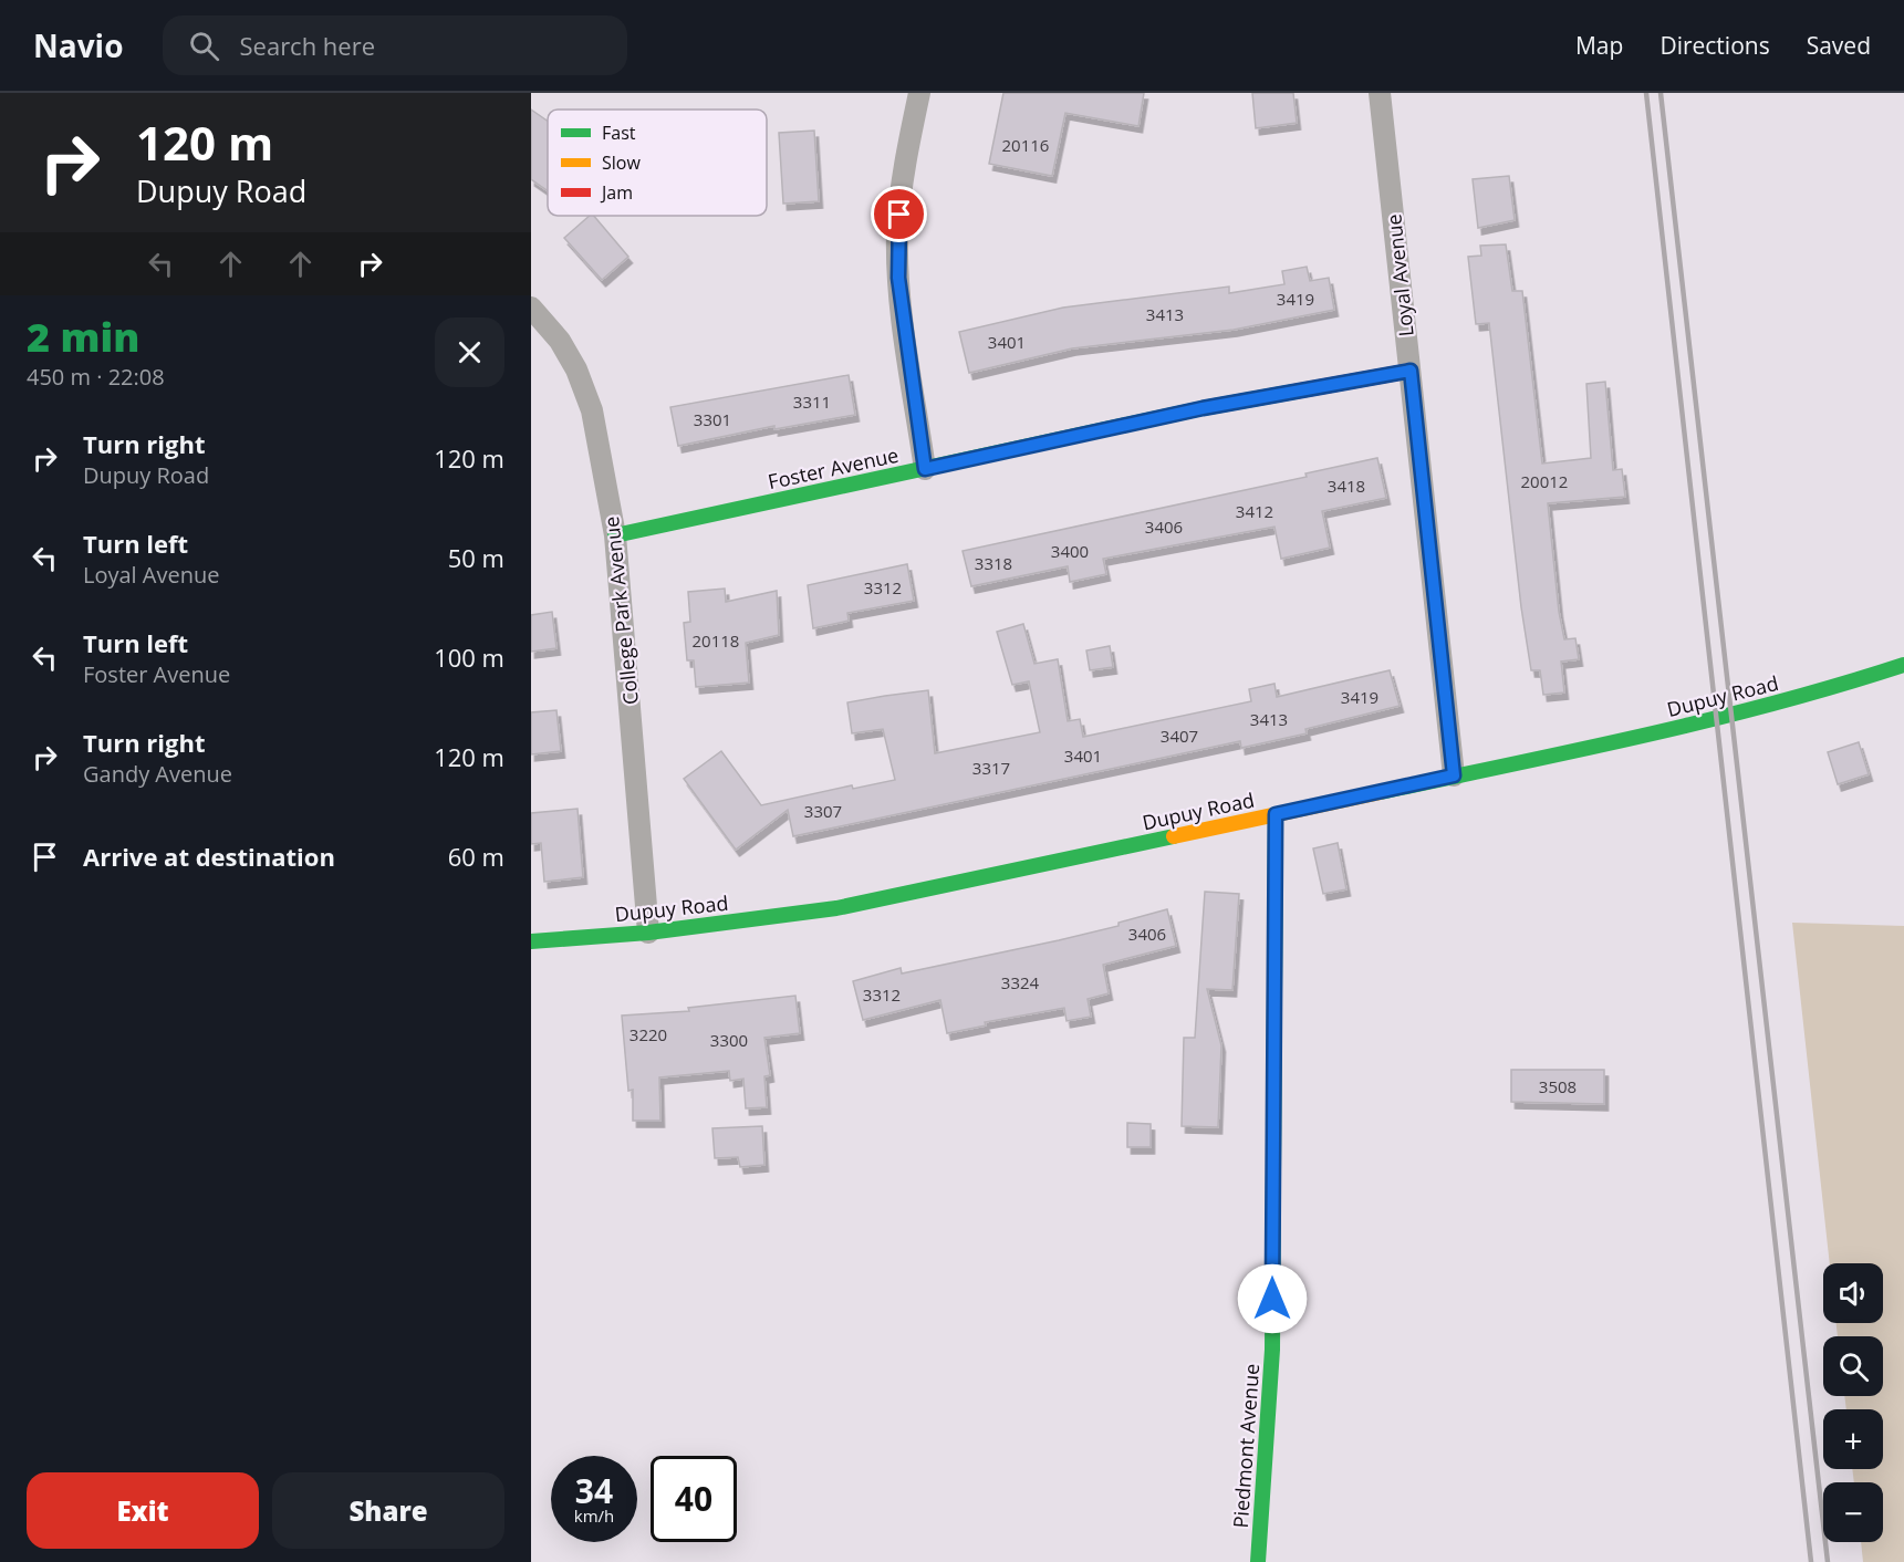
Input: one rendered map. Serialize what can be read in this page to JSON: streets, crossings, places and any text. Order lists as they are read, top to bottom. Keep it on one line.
{"streets":{"street":["Loyal Avenue","Foster Avenue","College Park Avenue","Dupuy Road","Piedmont Avenue"]},"crossings":[["Loyal Avenue","Foster Avenue"],["Loyal Avenue","Dupuy Road"],["Foster Avenue","College Park Avenue"],["College Park Avenue","Dupuy Road"],["Dupuy Road","Piedmont Avenue"]],"house_numbers":["20116","3419","3413","3401","3311","3301","20012","3418","3412","3406","3400","3318","3312","20118","3419","3413","3407","3401","3317","3307","3406","3324","3312","3220","3300","3508"],"legend":["Fast","Slow","Jam"],"page":{"header":"Navio","search":"Search here","nav":["Map","Directions","Saved"],"turn":["120 m","Dupuy Road"],"heading":["2 min","450 m · 22:08"],"list":[{"name":"Turn right","note":"Dupuy Road","value":"120 m"},{"name":"Turn left","note":"Loyal Avenue","value":"50 m"},{"name":"Turn left","note":"Foster Avenue","value":"100 m"},{"name":"Turn right","note":"Gandy Avenue","value":"120 m"},{"name":"Arrive at destination","value":"60 m"}],"map_buttons":["+","−"],"speed":"34 km/h","limit":"40","buttons":["Exit","Share"]}}
